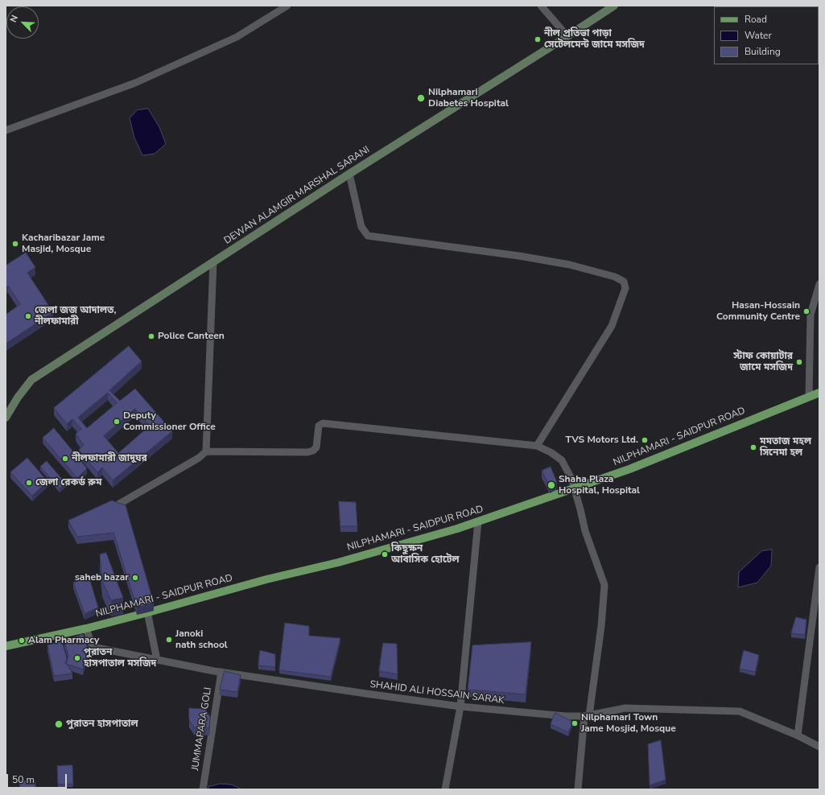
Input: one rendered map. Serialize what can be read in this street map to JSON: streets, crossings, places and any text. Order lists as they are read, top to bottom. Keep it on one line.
{"streets":{"main road":["NILPHAMARI - SAIDPUR ROAD"],"street":["DEWAN ALAMGIR MARSHAL SARANI","SHAHID ALI HOSSAIN SARAK","JUMMAPARA GOLI"]},"crossings":[["NILPHAMARI - SAIDPUR ROAD","SHAHID ALI HOSSAIN SARAK"],["SHAHID ALI HOSSAIN SARAK","JUMMAPARA GOLI"]],"places":["নীল প্রতিভা পাড়া সেটেলমেন্ট জামে মসজিদ","Nilphamari Diabetes Hospital","Kacharibazar Jame Masjid, Mosque","Hasan-Hossain Community Centre","জেলা জজ আদালত, নীলফামারী","Police Canteen","স্টাফ কোয়াটার জামে মসজিদ","Deputy Commissioner Office","TVS Motors Ltd.","মমতাজ মহল সিনেমা হল","নীলফামারী জাদুঘর","জেলা রেকর্ড রুম","Shaha Plaza Hospital, Hospital","কিছুক্ষন আবাসিক হোটেল","saheb bazar","Janoki nath school","Alam Pharmacy","পুরাতন হাসপাতাল মসজিদ","Nilphamari Town Jame Mosjid, Mosque","পুরাতন হাসপাতাল"],"legend":["Road","Water","Building"],"scale_bar":"50 m","north":"top left"}
